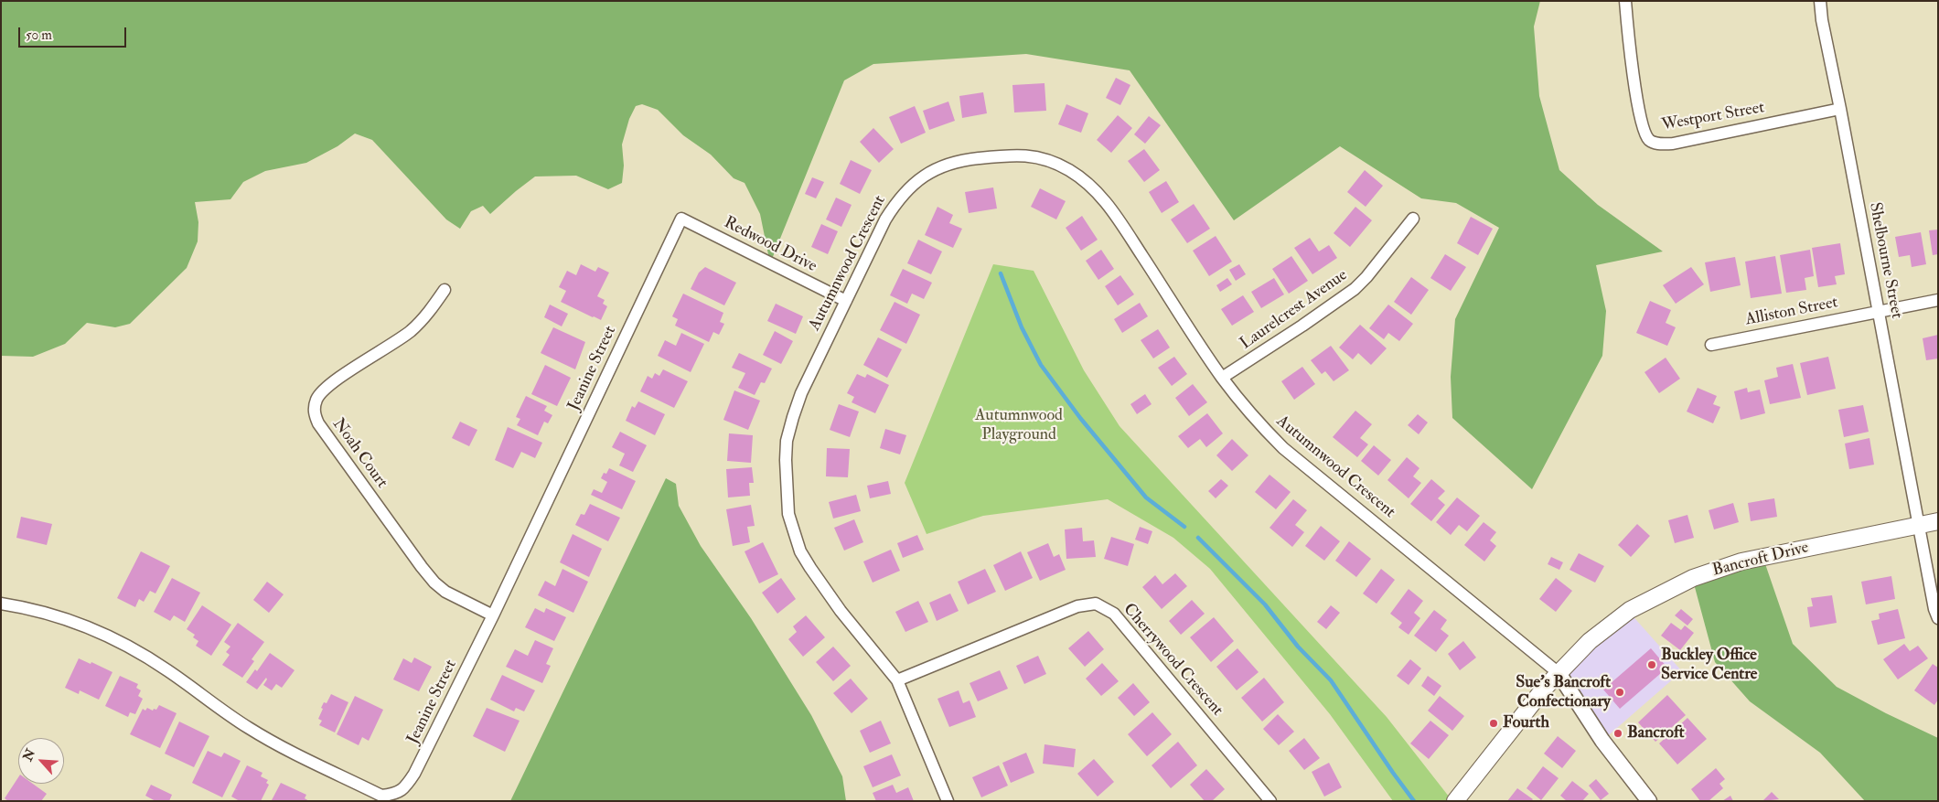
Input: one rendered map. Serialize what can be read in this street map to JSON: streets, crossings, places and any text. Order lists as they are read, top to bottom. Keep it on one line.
{"streets":{"main road":["Bancroft Drive"],"street":["Westport Street","Redwood Drive","Shelbourne Street","Autumnwood Crescent","Laurelcrest Avenue","Alliston Street","Jeanine Street","Noah Court","Cherrywood Crescent"]},"crossings":[["Westport Street","Shelbourne Street"],["Redwood Drive","Autumnwood Crescent"],["Redwood Drive","Jeanine Street"],["Shelbourne Street","Alliston Street"],["Shelbourne Street","Bancroft Drive"],["Autumnwood Crescent","Laurelcrest Avenue"],["Autumnwood Crescent","Bancroft Drive"],["Autumnwood Crescent","Cherrywood Crescent"],["Jeanine Street","Noah Court"]],"parks":["Autumnwood Playground"],"places":["Buckley Office Service Centre","Sue's Bancroft Confectionary","Fourth","Bancroft"],"scale_bar":"50 m","north":"top left"}
